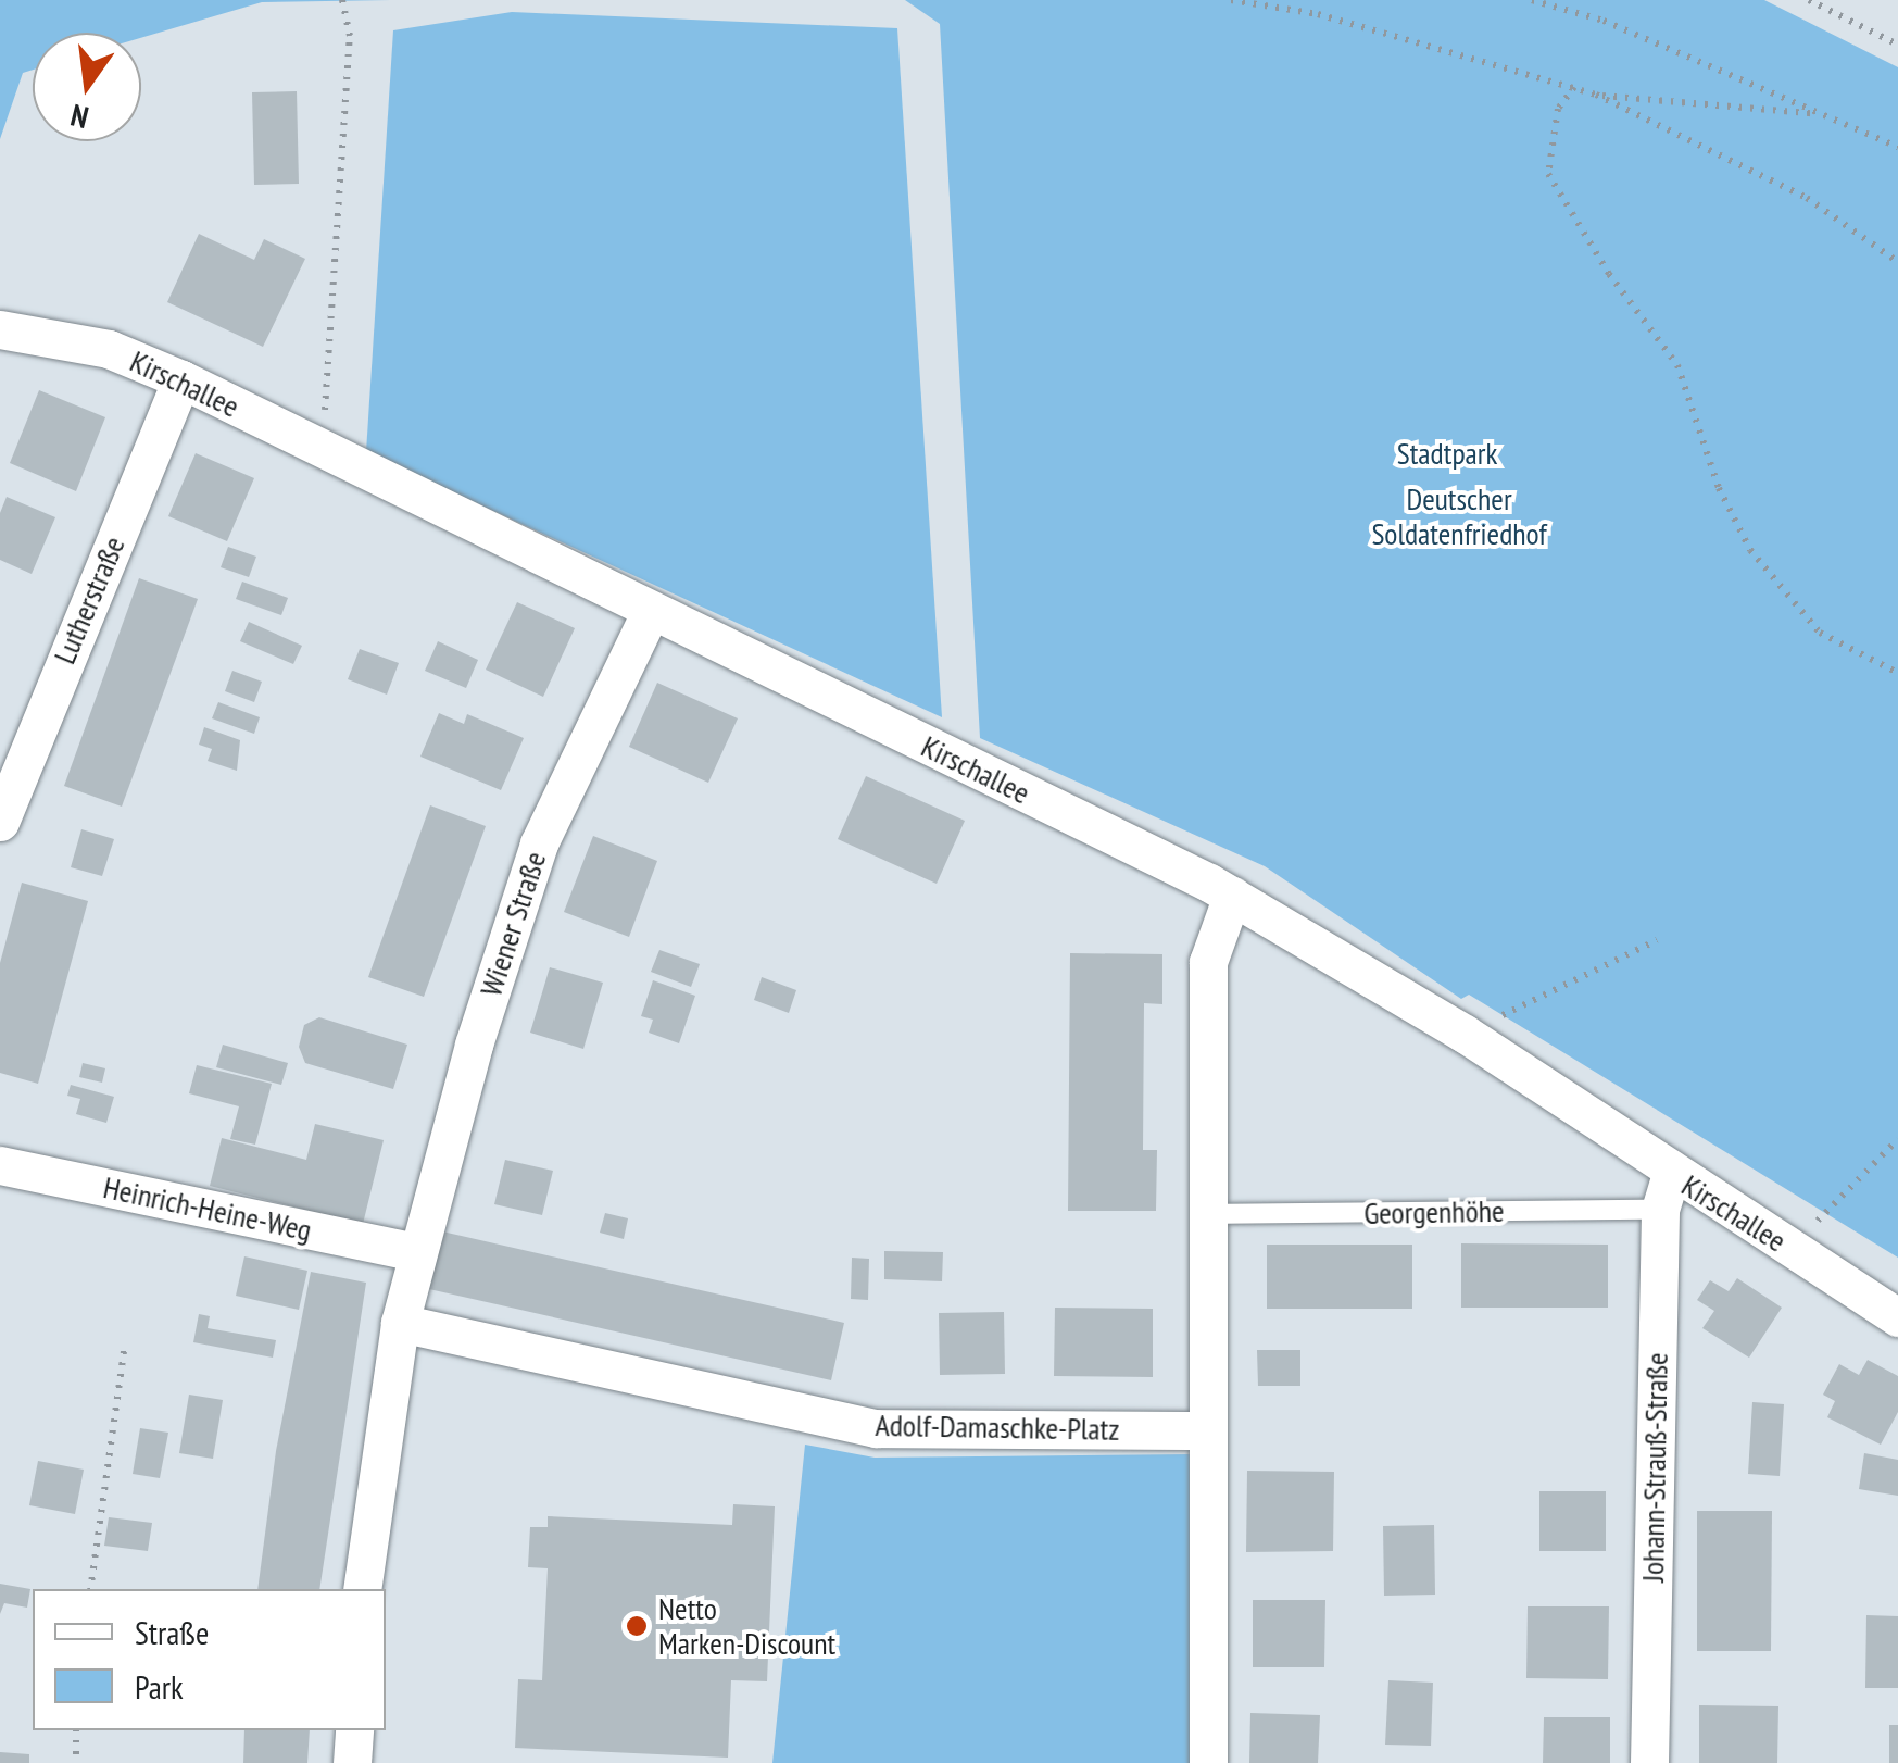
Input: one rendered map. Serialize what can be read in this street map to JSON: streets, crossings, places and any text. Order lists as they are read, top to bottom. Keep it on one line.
{"streets":{"street":["Kirschallee","Lutherstraße","Wiener Straße","Heinrich-Heine-Weg","Adolf-Damaschke-Platz","Johann-Strauß-Straße"],"lane":["Georgenhöhe"]},"crossings":[["Kirschallee","Lutherstraße"],["Kirschallee","Wiener Straße"],["Kirschallee","Georgenhöhe"],["Kirschallee","Johann-Strauß-Straße"],["Wiener Straße","Heinrich-Heine-Weg"],["Georgenhöhe","Johann-Strauß-Straße"]],"parks":["Stadtpark","Deutscher Soldatenfriedhof"],"places":["Netto Marken-Discount"],"legend":["Straße","Park"],"north":"bottom"}
